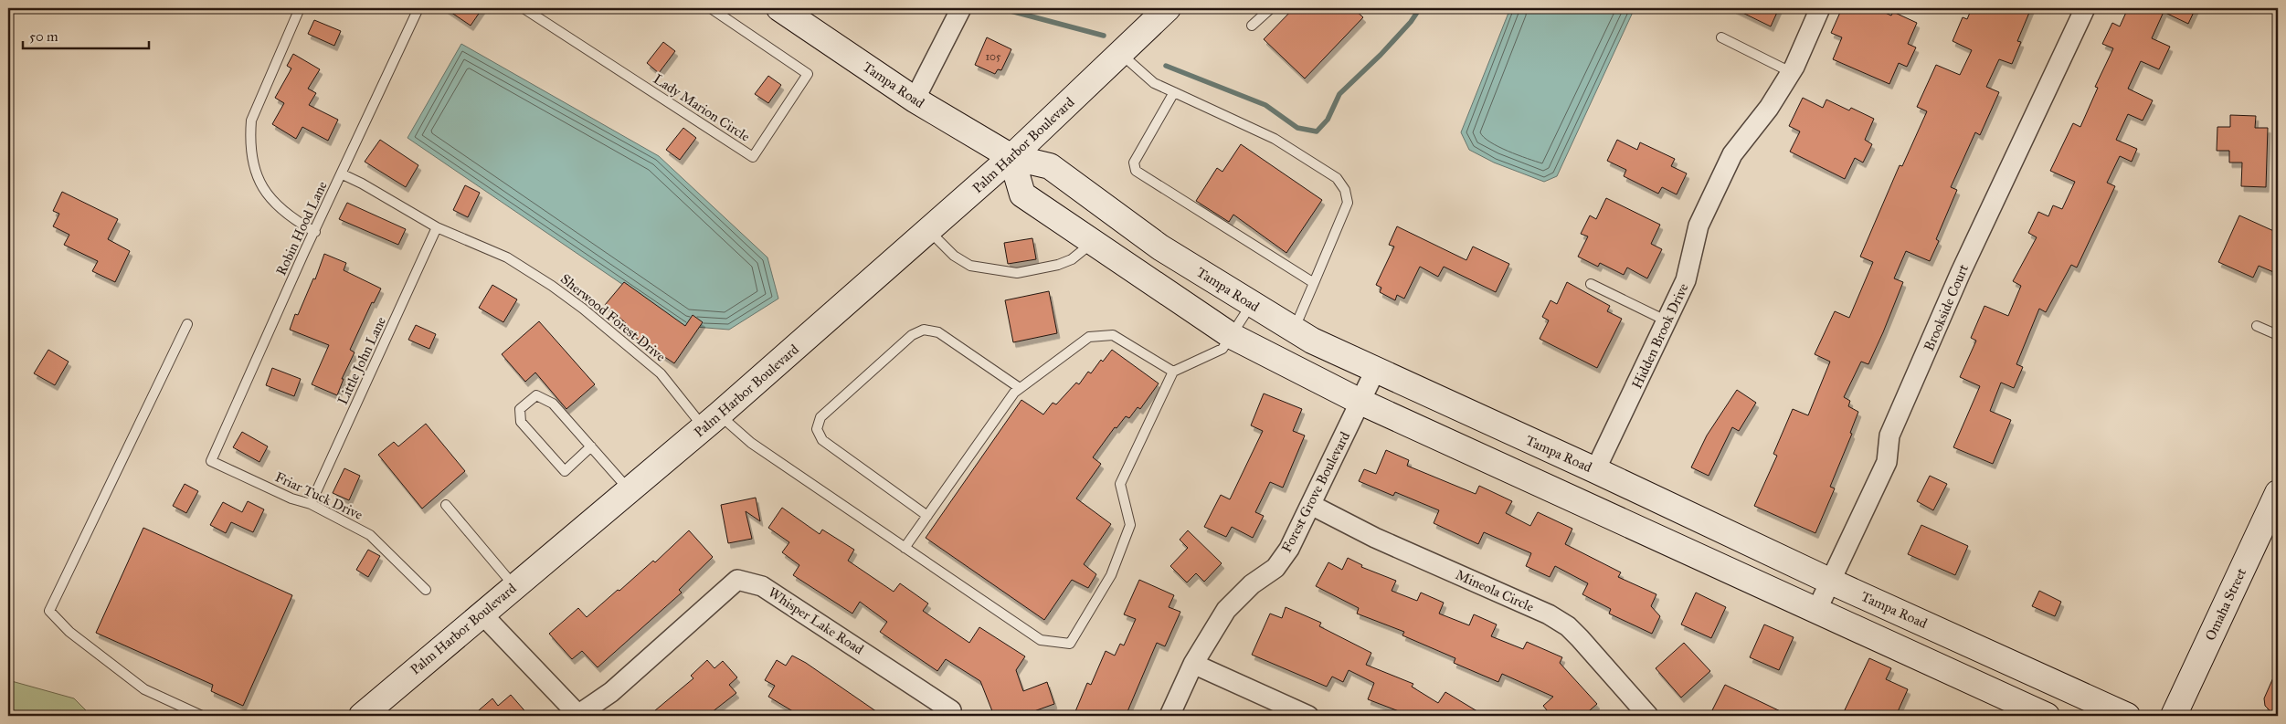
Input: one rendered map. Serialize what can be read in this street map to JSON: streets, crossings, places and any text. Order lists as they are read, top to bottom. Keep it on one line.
{"streets":{"main road":["Tampa Road","Palm Harbor Boulevard","Omaha Street"],"street":["Brookside Court","Hidden Brook Drive","Forest Grove Boulevard","Mineola Circle","Whisper Lake Road"],"lane":["Lady Marion Circle","Robin Hood Lane","Sherwood Forest Drive","Little John Lane","Friar Tuck Drive"]},"crossings":[["Tampa Road","Palm Harbor Boulevard"],["Tampa Road","Brookside Court"],["Tampa Road","Hidden Brook Drive"],["Tampa Road","Forest Grove Boulevard"],["Palm Harbor Boulevard","Sherwood Forest Drive"],["Palm Harbor Boulevard","Whisper Lake Road"],["Robin Hood Lane","Sherwood Forest Drive"],["Robin Hood Lane","Friar Tuck Drive"],["Sherwood Forest Drive","Little John Lane"],["Little John Lane","Friar Tuck Drive"],["Forest Grove Boulevard","Mineola Circle"]],"house_numbers":["105"],"scale_bar":"50 m"}
